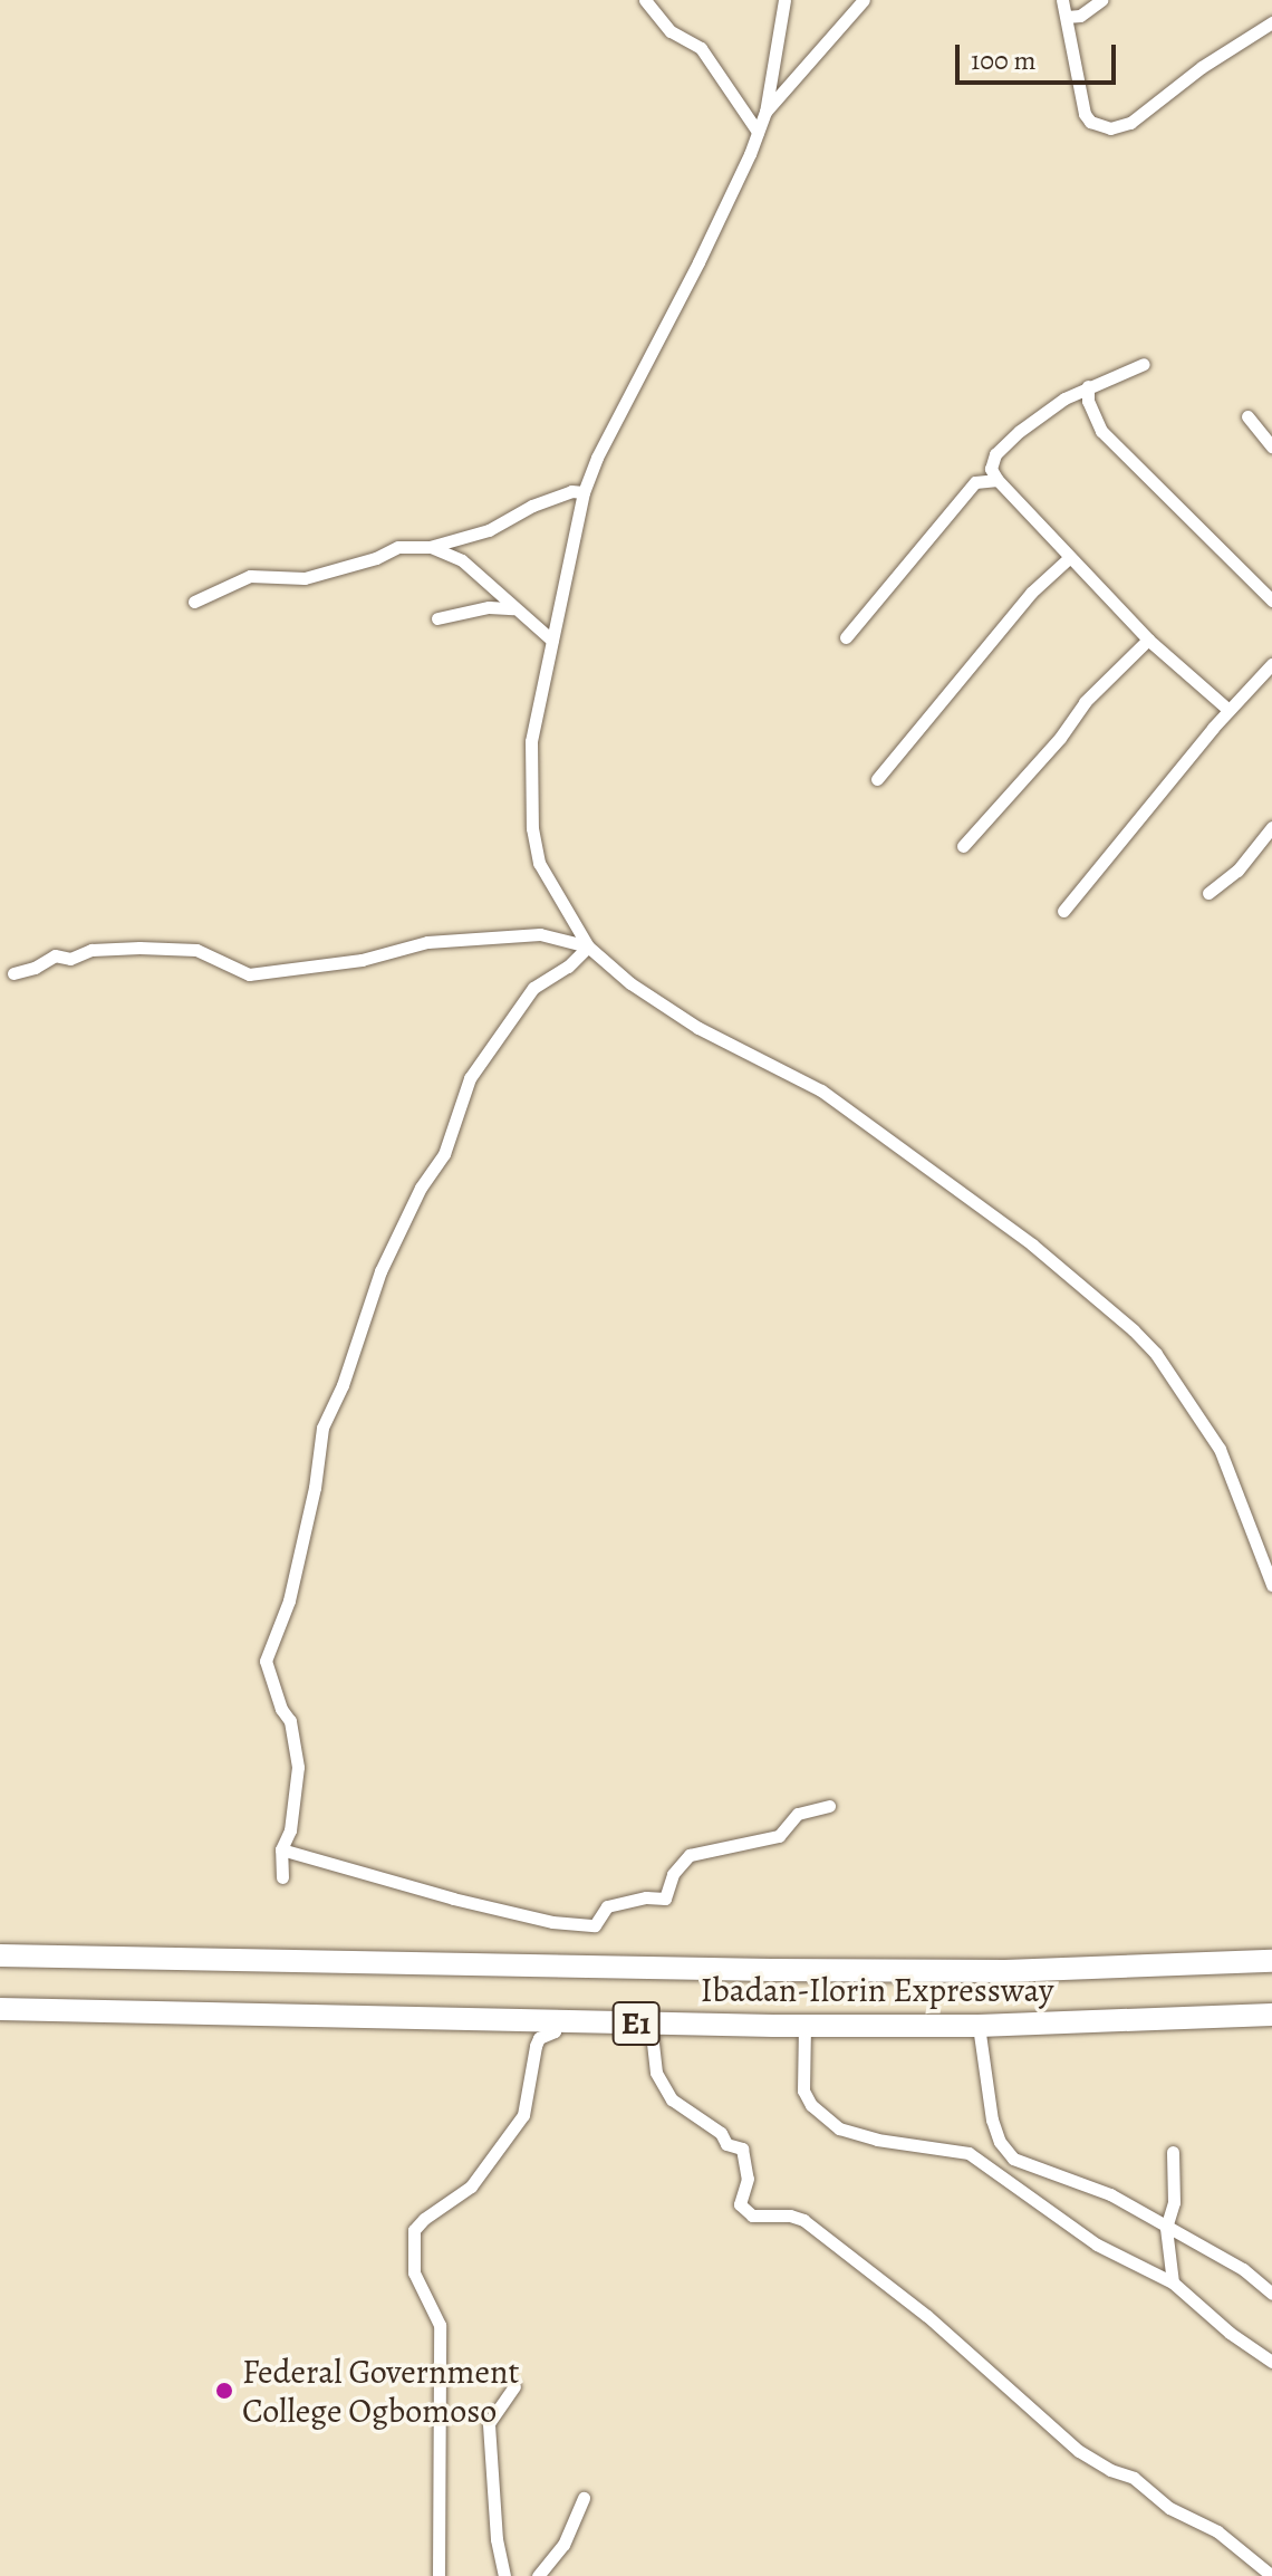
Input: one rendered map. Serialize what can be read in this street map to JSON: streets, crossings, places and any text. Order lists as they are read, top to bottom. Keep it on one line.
{"streets":{"highway":["Ibadan-Ilorin Expressway","E1"]},"places":["Federal Government College Ogbomoso"],"scale_bar":"100 m"}
